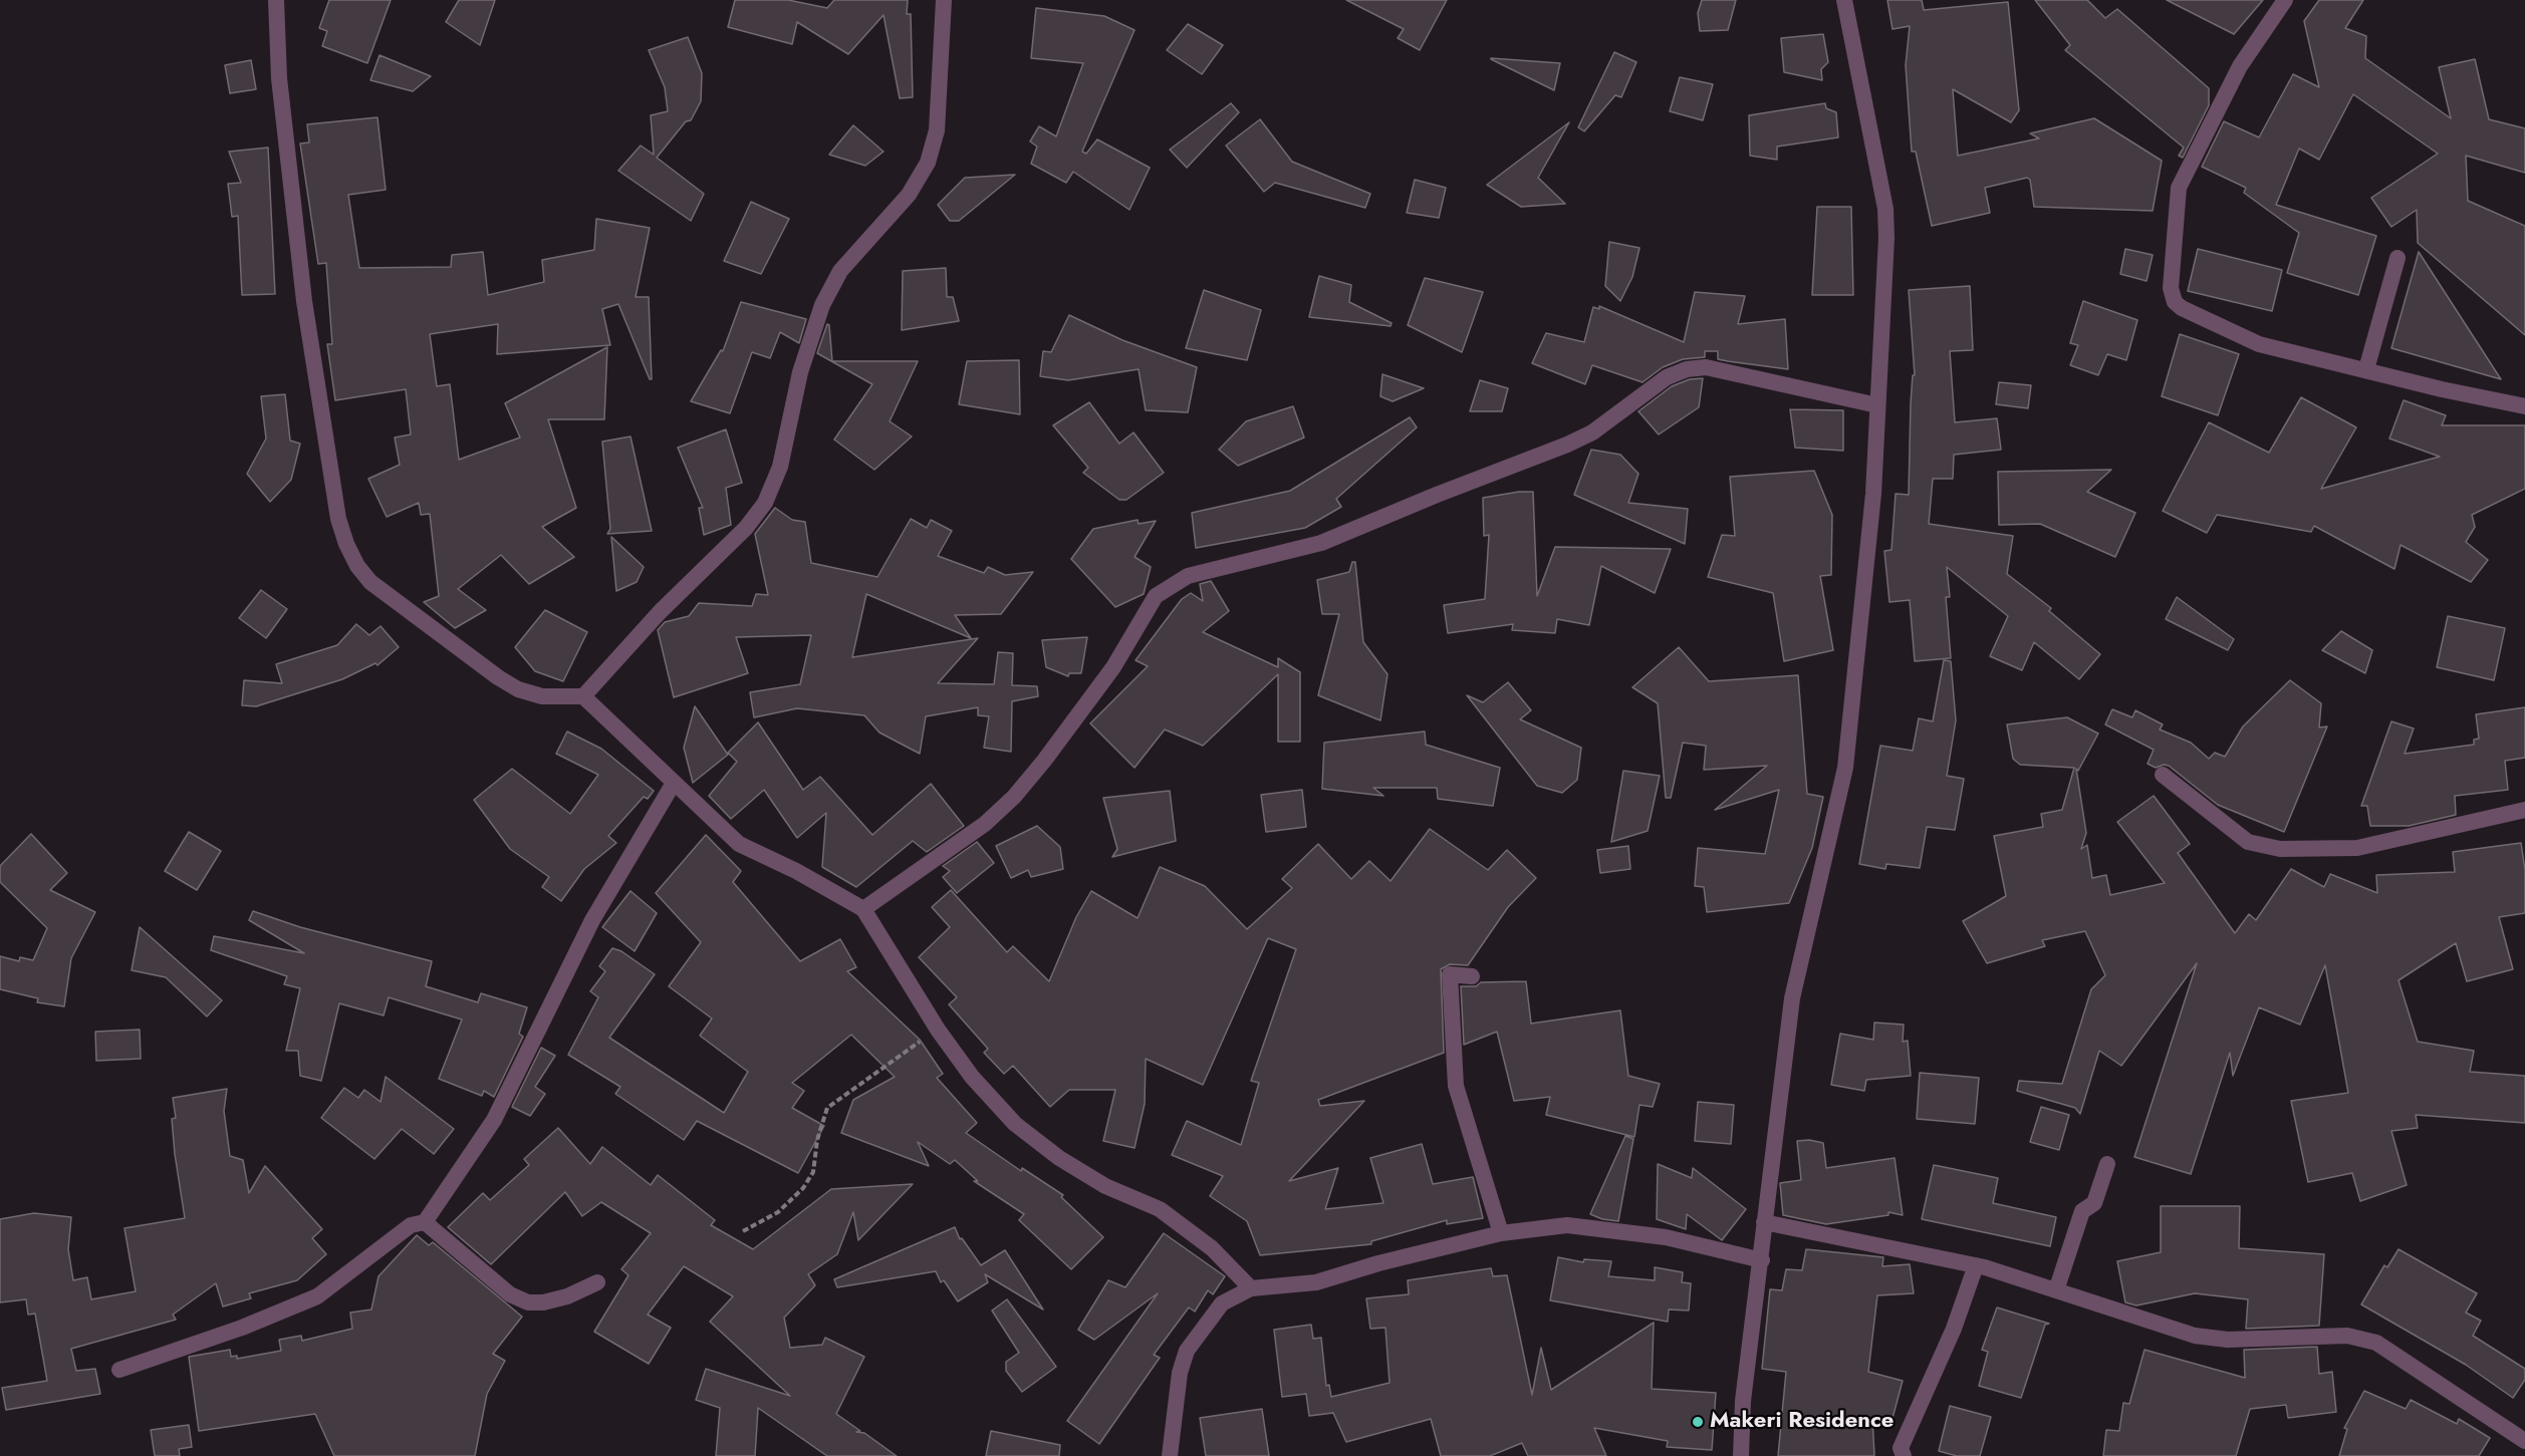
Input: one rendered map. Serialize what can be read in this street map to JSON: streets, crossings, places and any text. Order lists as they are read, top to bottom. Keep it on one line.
{"places":["Makeri Residence"]}
